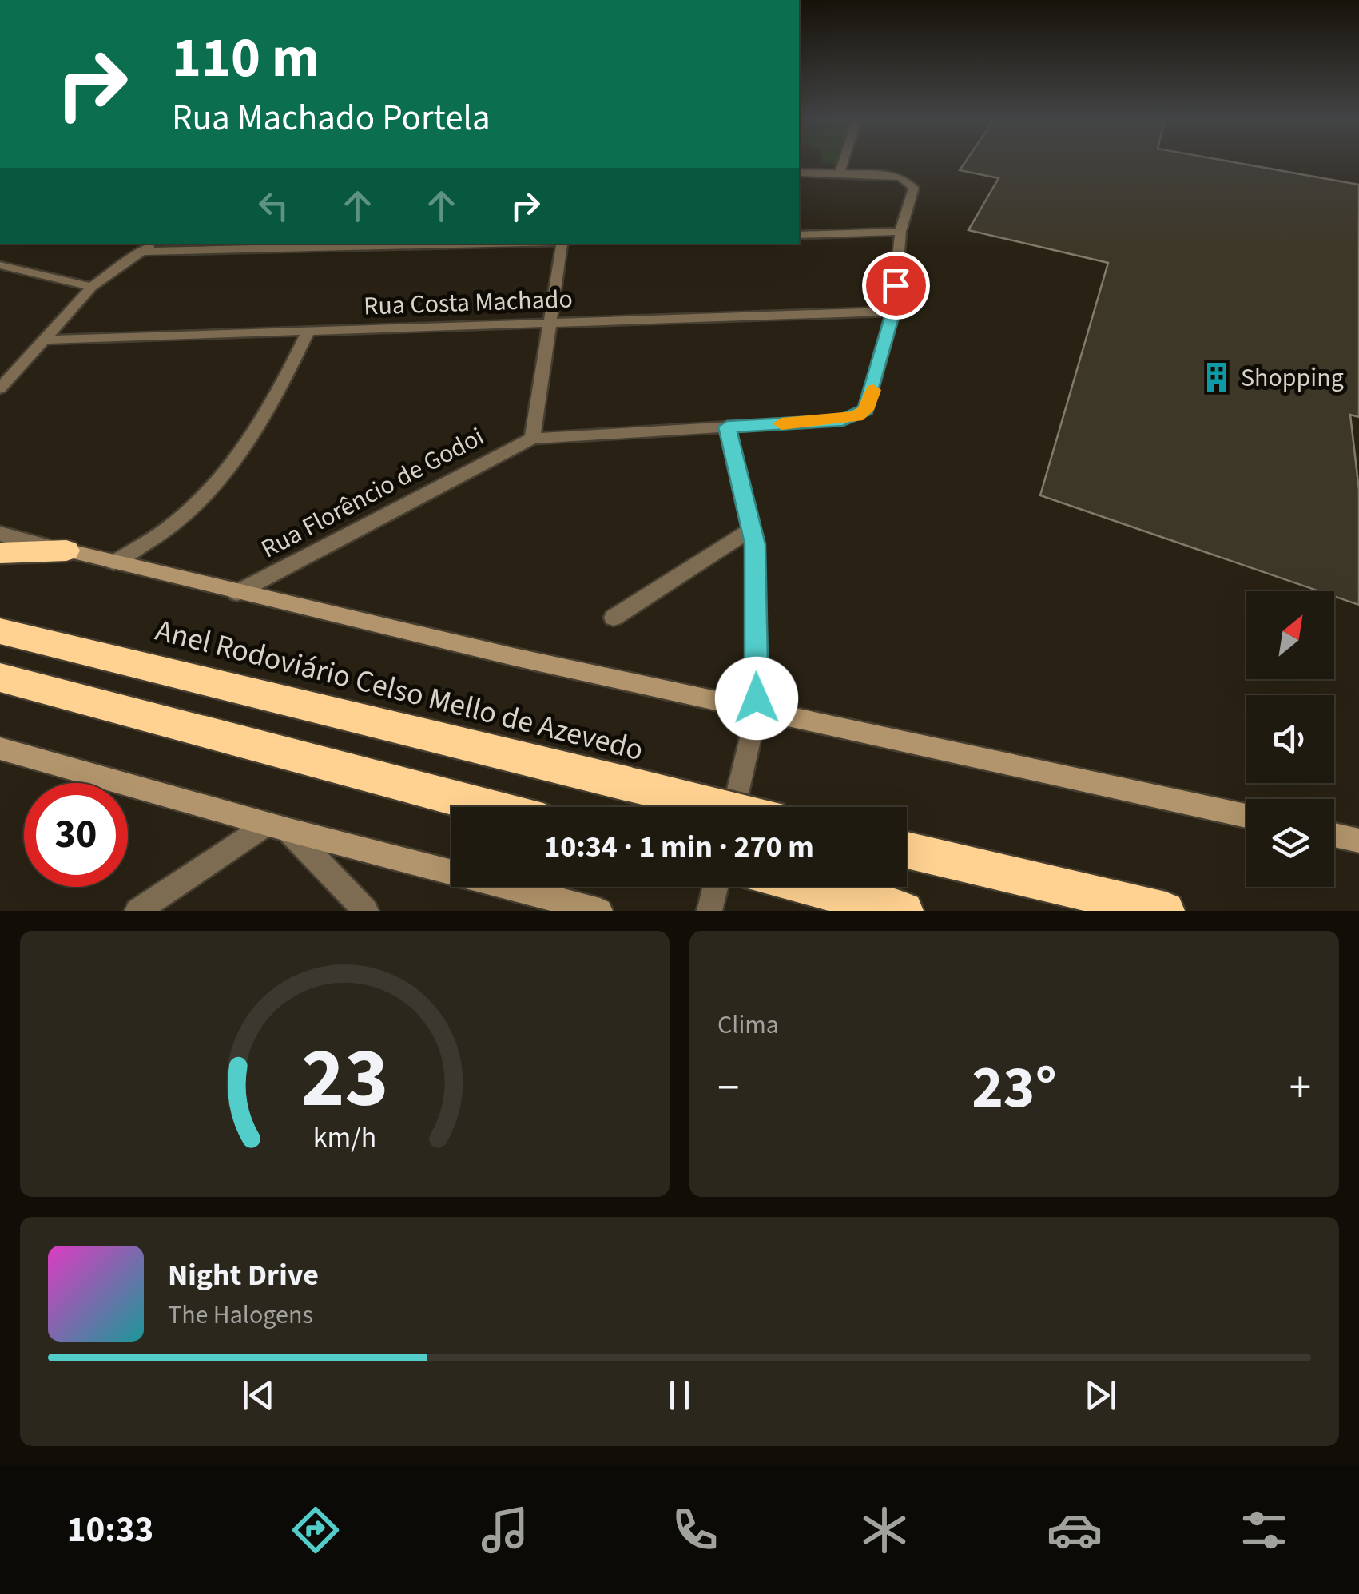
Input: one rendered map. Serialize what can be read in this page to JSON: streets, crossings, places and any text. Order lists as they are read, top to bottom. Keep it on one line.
{"streets":{"highway":["Anel Rodoviário Celso Mello de Azevedo"],"street":["Rua Costa Machado","Rua Florêncio de Godoi"]},"places":{"building":["Shopping"]},"north":"top right","page":{"turn":["110 m","Rua Machado Portela"],"limit":"30","trip":"10:34 · 1 min · 270 m","tile":"Clima","heat":["−","23°","+"],"song":["Night Drive","The Halogens"],"tabs":"10:33","gauge":["23","km/h"]}}
